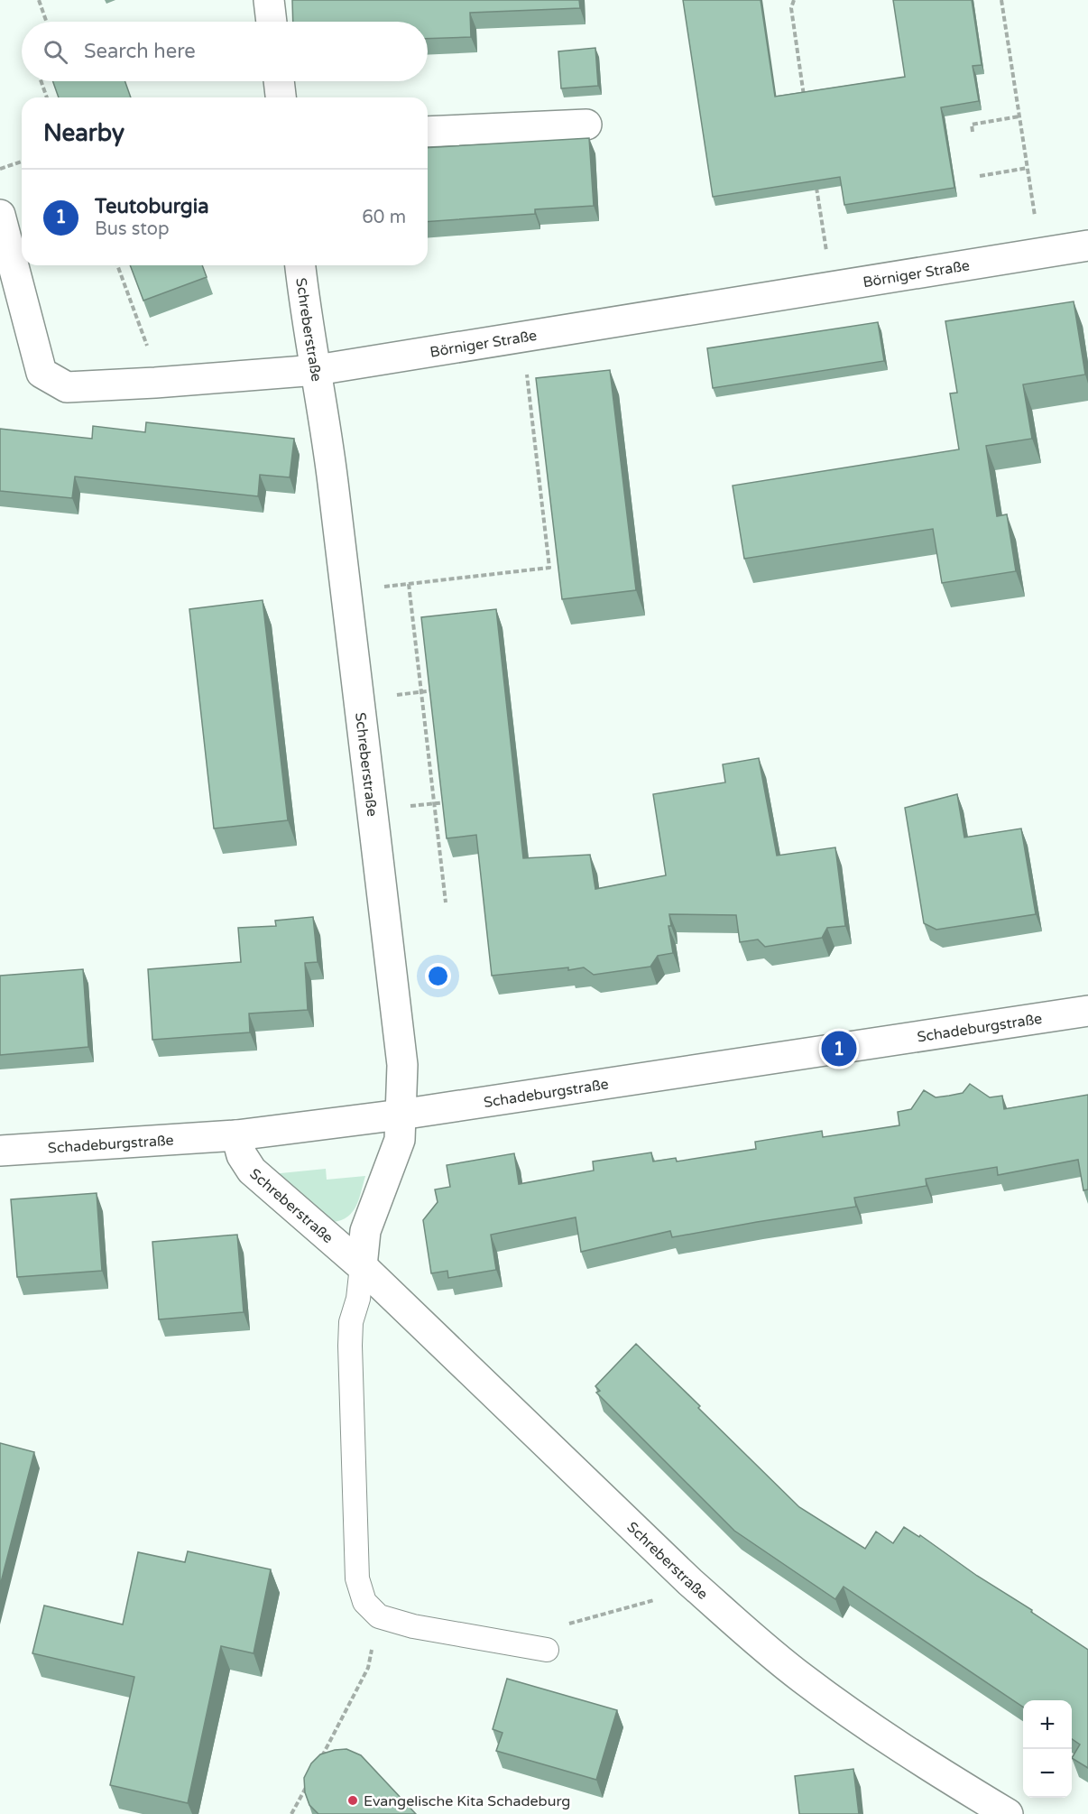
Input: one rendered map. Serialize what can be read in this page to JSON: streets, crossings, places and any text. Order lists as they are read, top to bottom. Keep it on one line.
{"streets":{"street":["Börniger Straße","Schreberstraße","Schadeburgstraße"]},"crossings":[["Börniger Straße","Schreberstraße"],["Schreberstraße","Schadeburgstraße"]],"places":["Evangelische Kita Schadeburg"],"page":{"search":"Search here","heading":"Nearby","list":[{"mark":"1","name":"Teutoburgia","note":"Bus stop","value":"60 m"}],"pins":"1","map_buttons":["+","−"]}}
